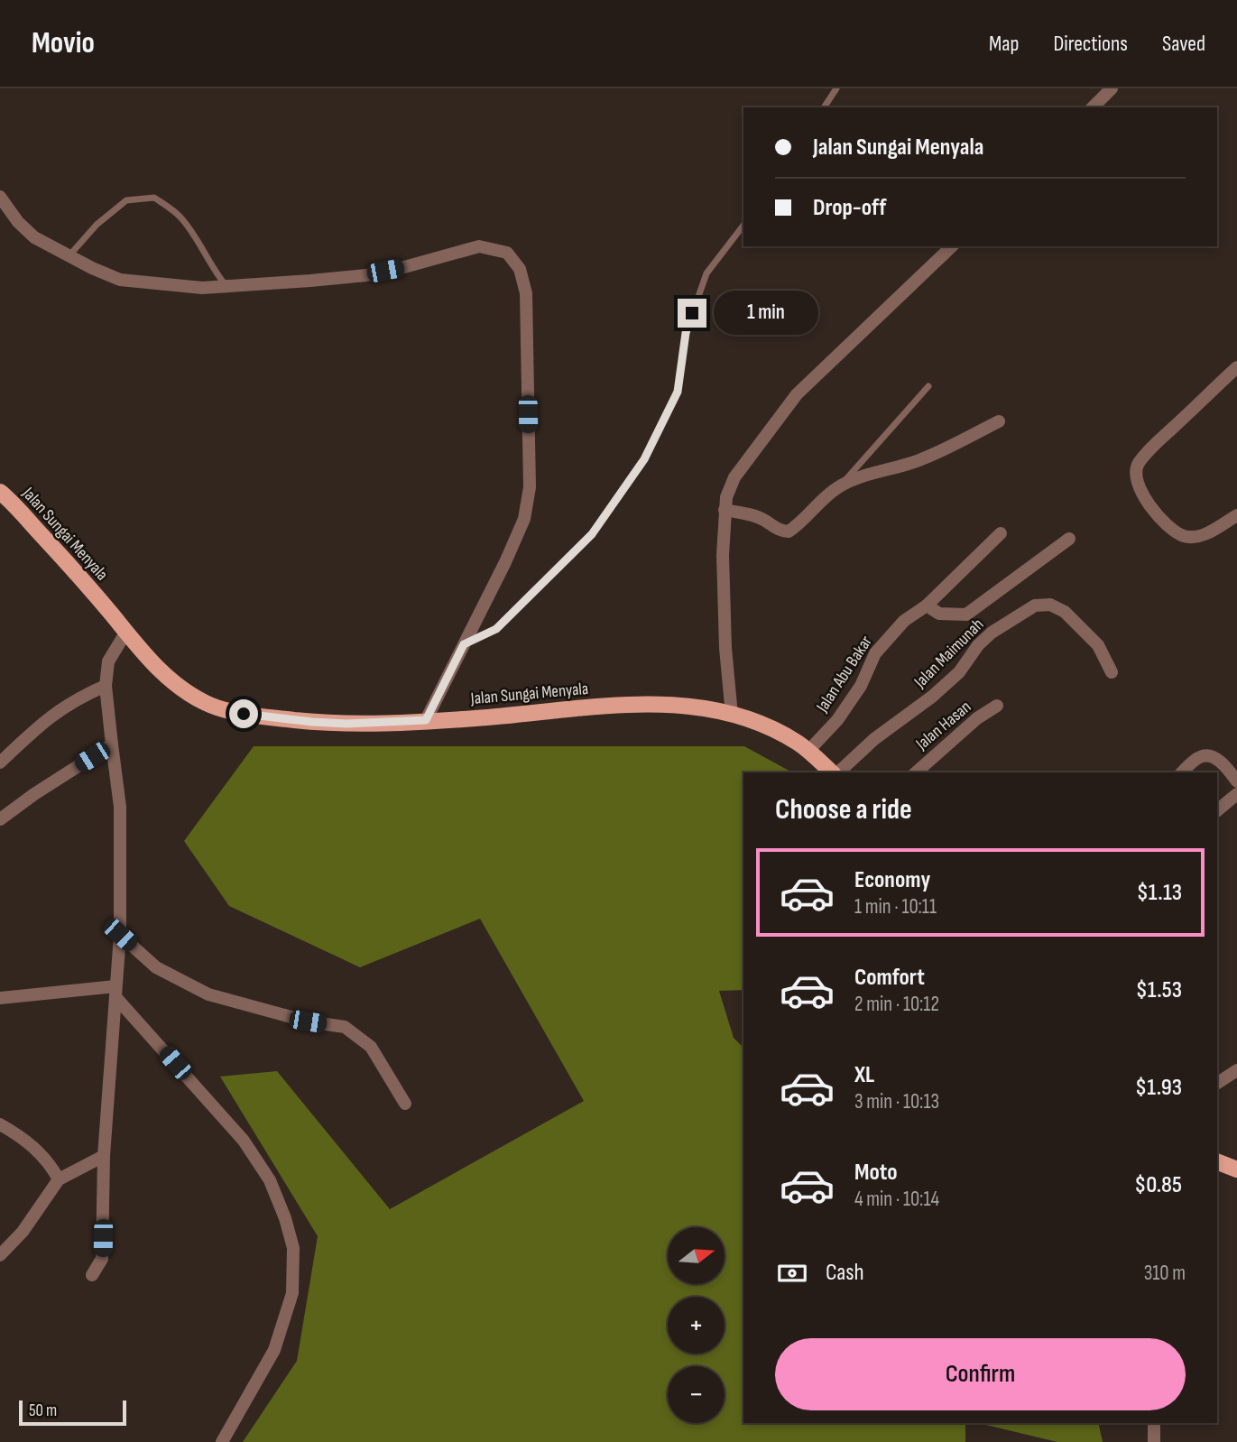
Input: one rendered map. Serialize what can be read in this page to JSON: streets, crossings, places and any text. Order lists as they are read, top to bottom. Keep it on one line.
{"streets":{"main road":["Jalan Sungai Menyala"],"street":["Jalan Maimunah","Jalan Abu Bakar","Jalan Hasan"]},"crossings":[["Jalan Sungai Menyala","Jalan Abu Bakar"]],"scale_bar":"50 m","north":"right","page":{"header":"Movio","nav":["Map","Directions","Saved"],"banner":["Jalan Sungai Menyala","Drop-off"],"bubble":"1 min","heading":"Choose a ride","list":[{"name":"Economy","note":"1 min · 10:11","value":"$1.13"},{"name":"Comfort","note":"2 min · 10:12","value":"$1.53"},{"name":"XL","note":"3 min · 10:13","value":"$1.93"},{"name":"Moto","note":"4 min · 10:14","value":"$0.85"}],"map_buttons":["+","−"],"pay":["Cash","310 m"],"buttons":"Confirm","scale":"50 m"}}
